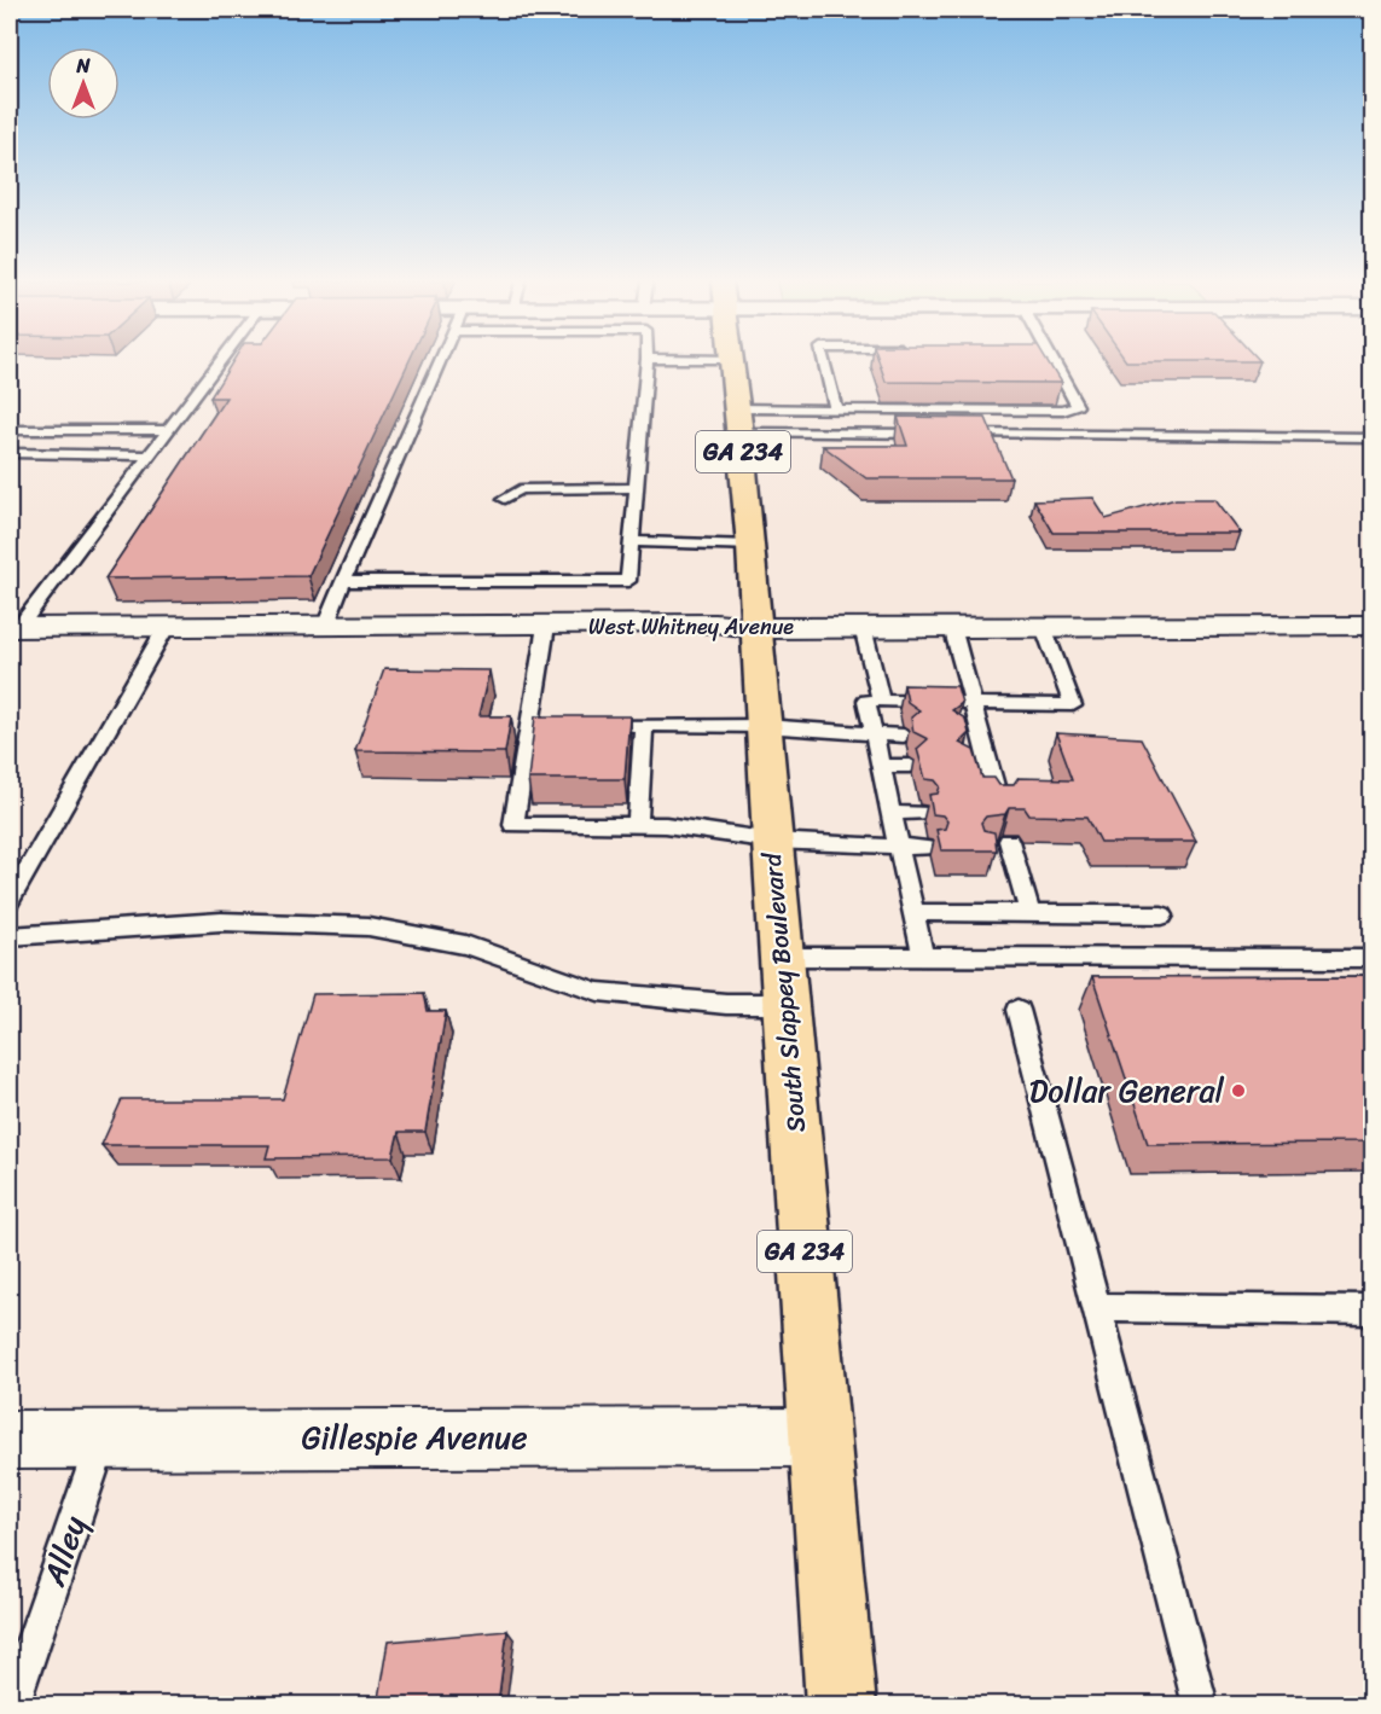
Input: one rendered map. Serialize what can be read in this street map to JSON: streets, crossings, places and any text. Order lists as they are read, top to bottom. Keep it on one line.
{"streets":{"main road":["GA 234","South Slappey Boulevard"],"street":["West Whitney Avenue","Gillespie Avenue"],"lane":["Alley"]},"crossings":[["West Whitney Avenue","South Slappey Boulevard"],["South Slappey Boulevard","Gillespie Avenue"],["Gillespie Avenue","Alley"]],"places":["Dollar General"],"north":"top"}
